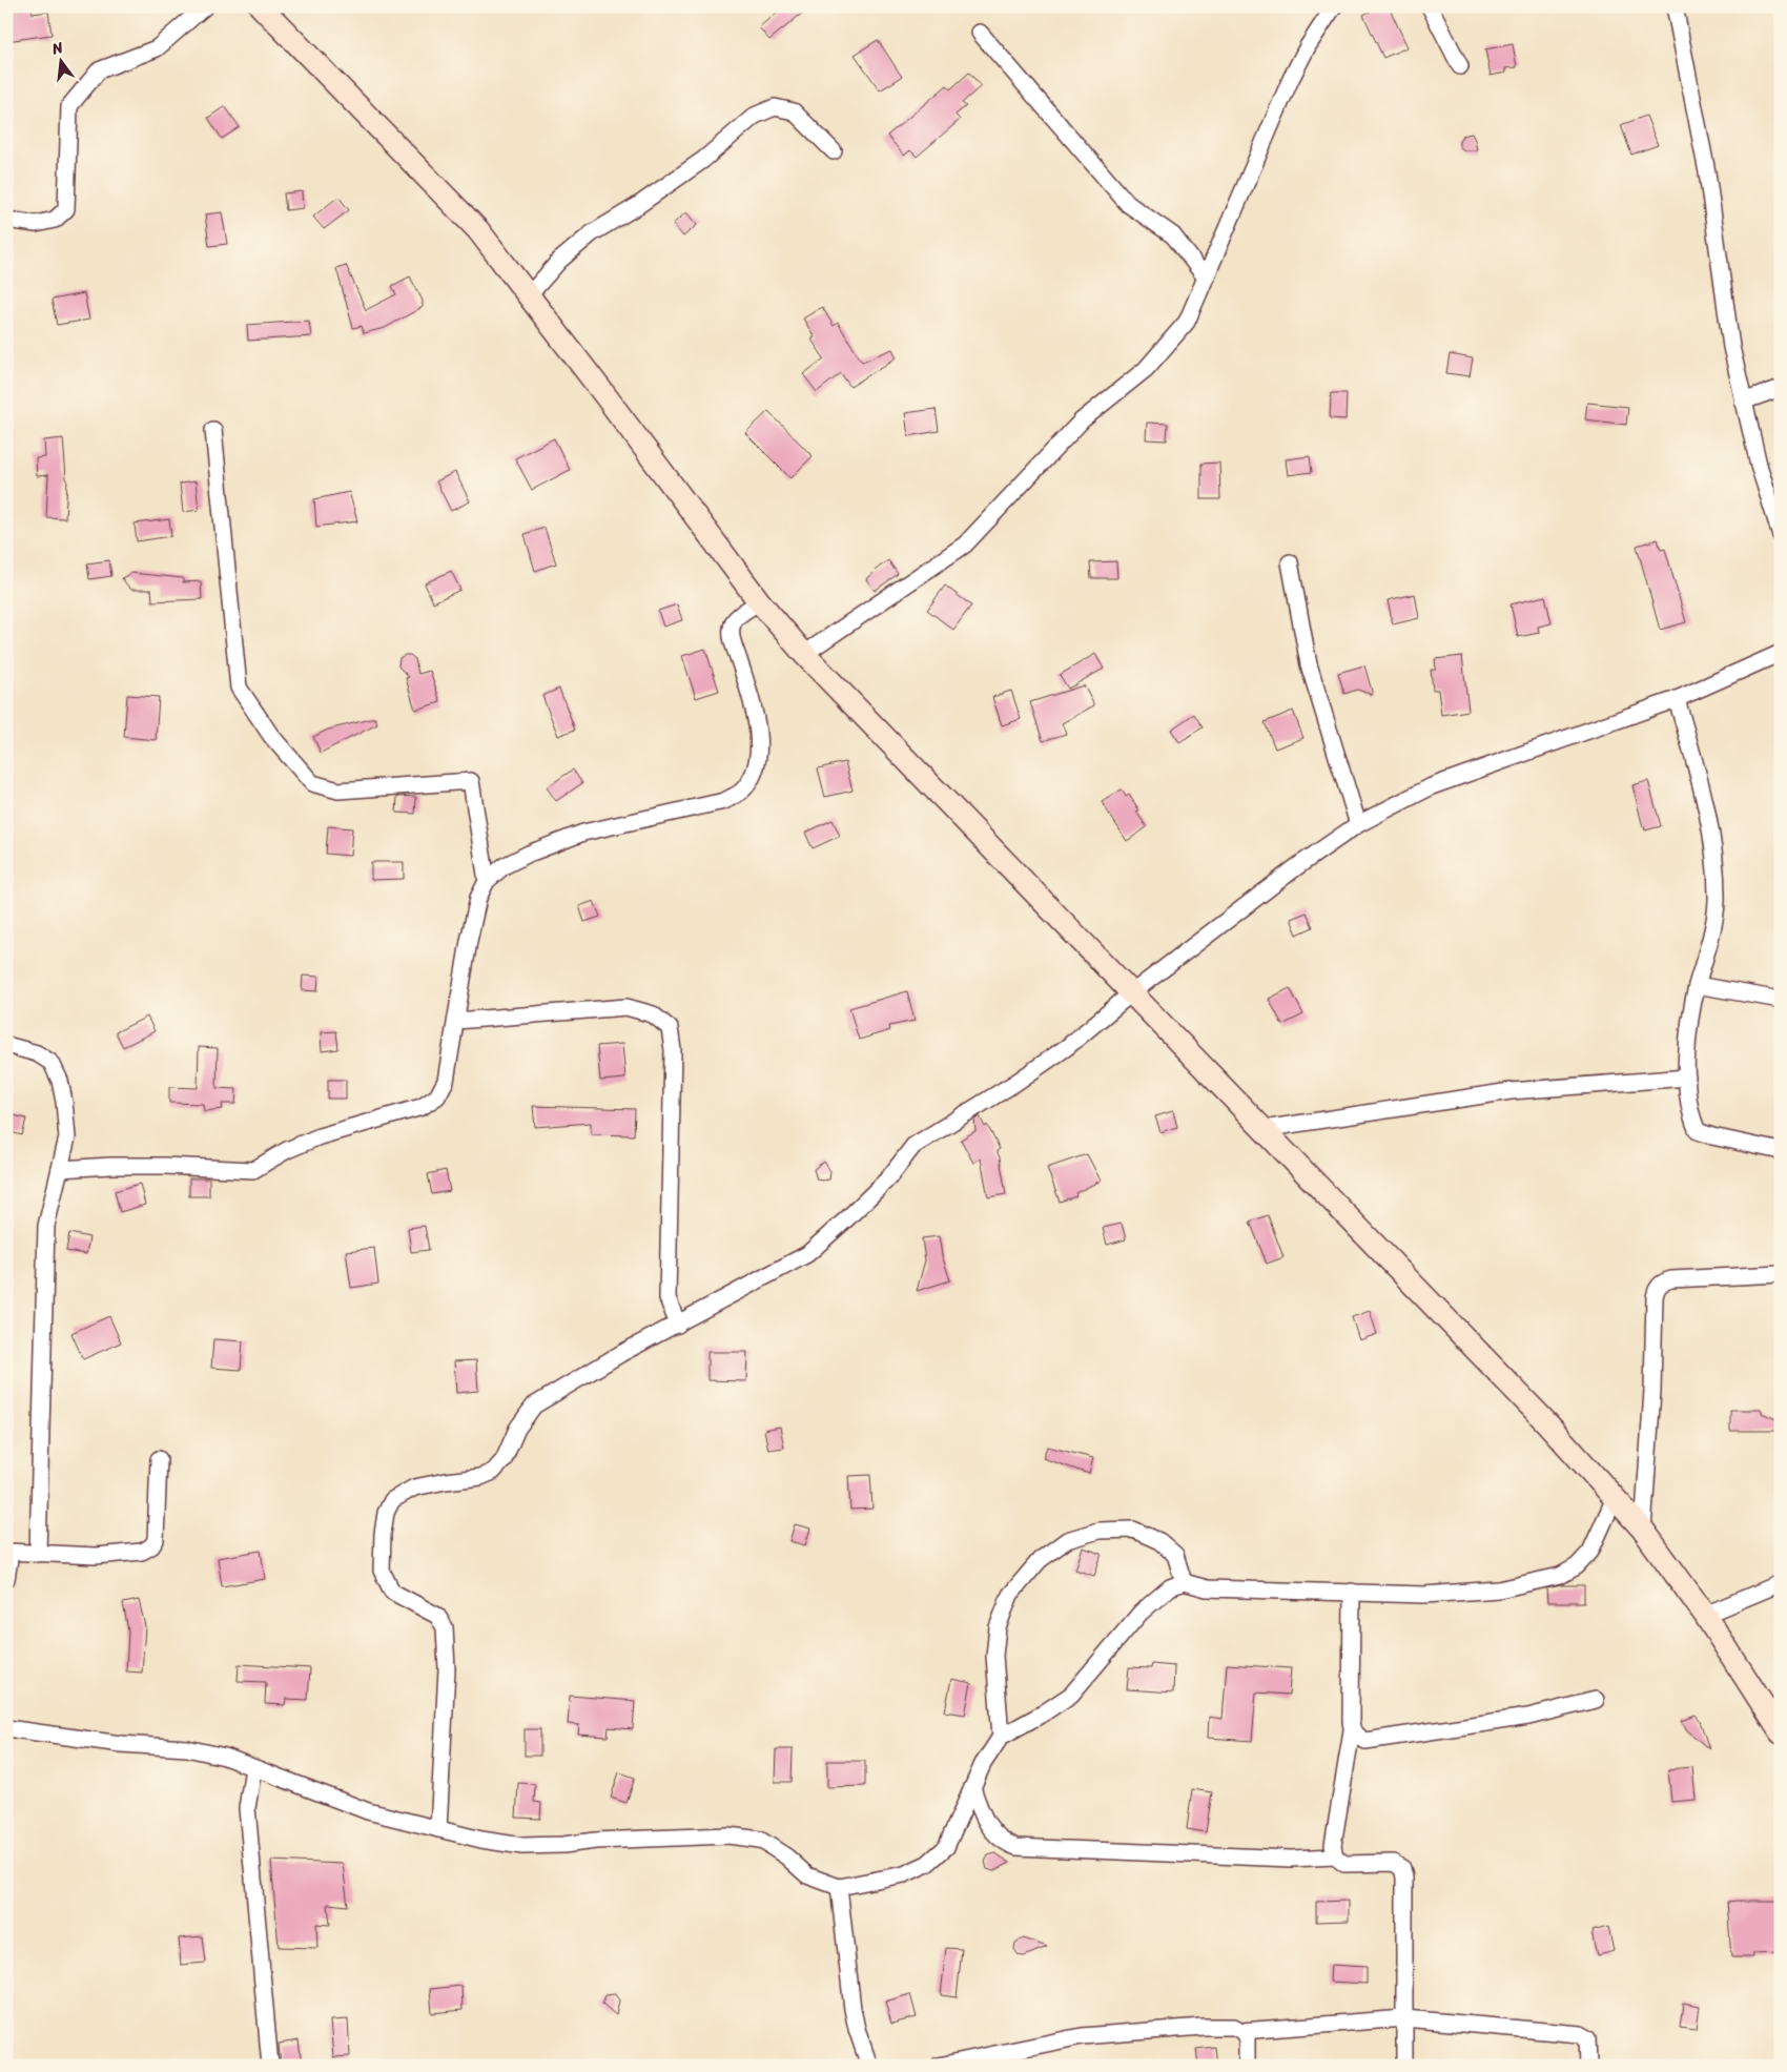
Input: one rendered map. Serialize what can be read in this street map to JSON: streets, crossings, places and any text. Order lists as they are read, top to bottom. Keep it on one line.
{"north":"top"}
